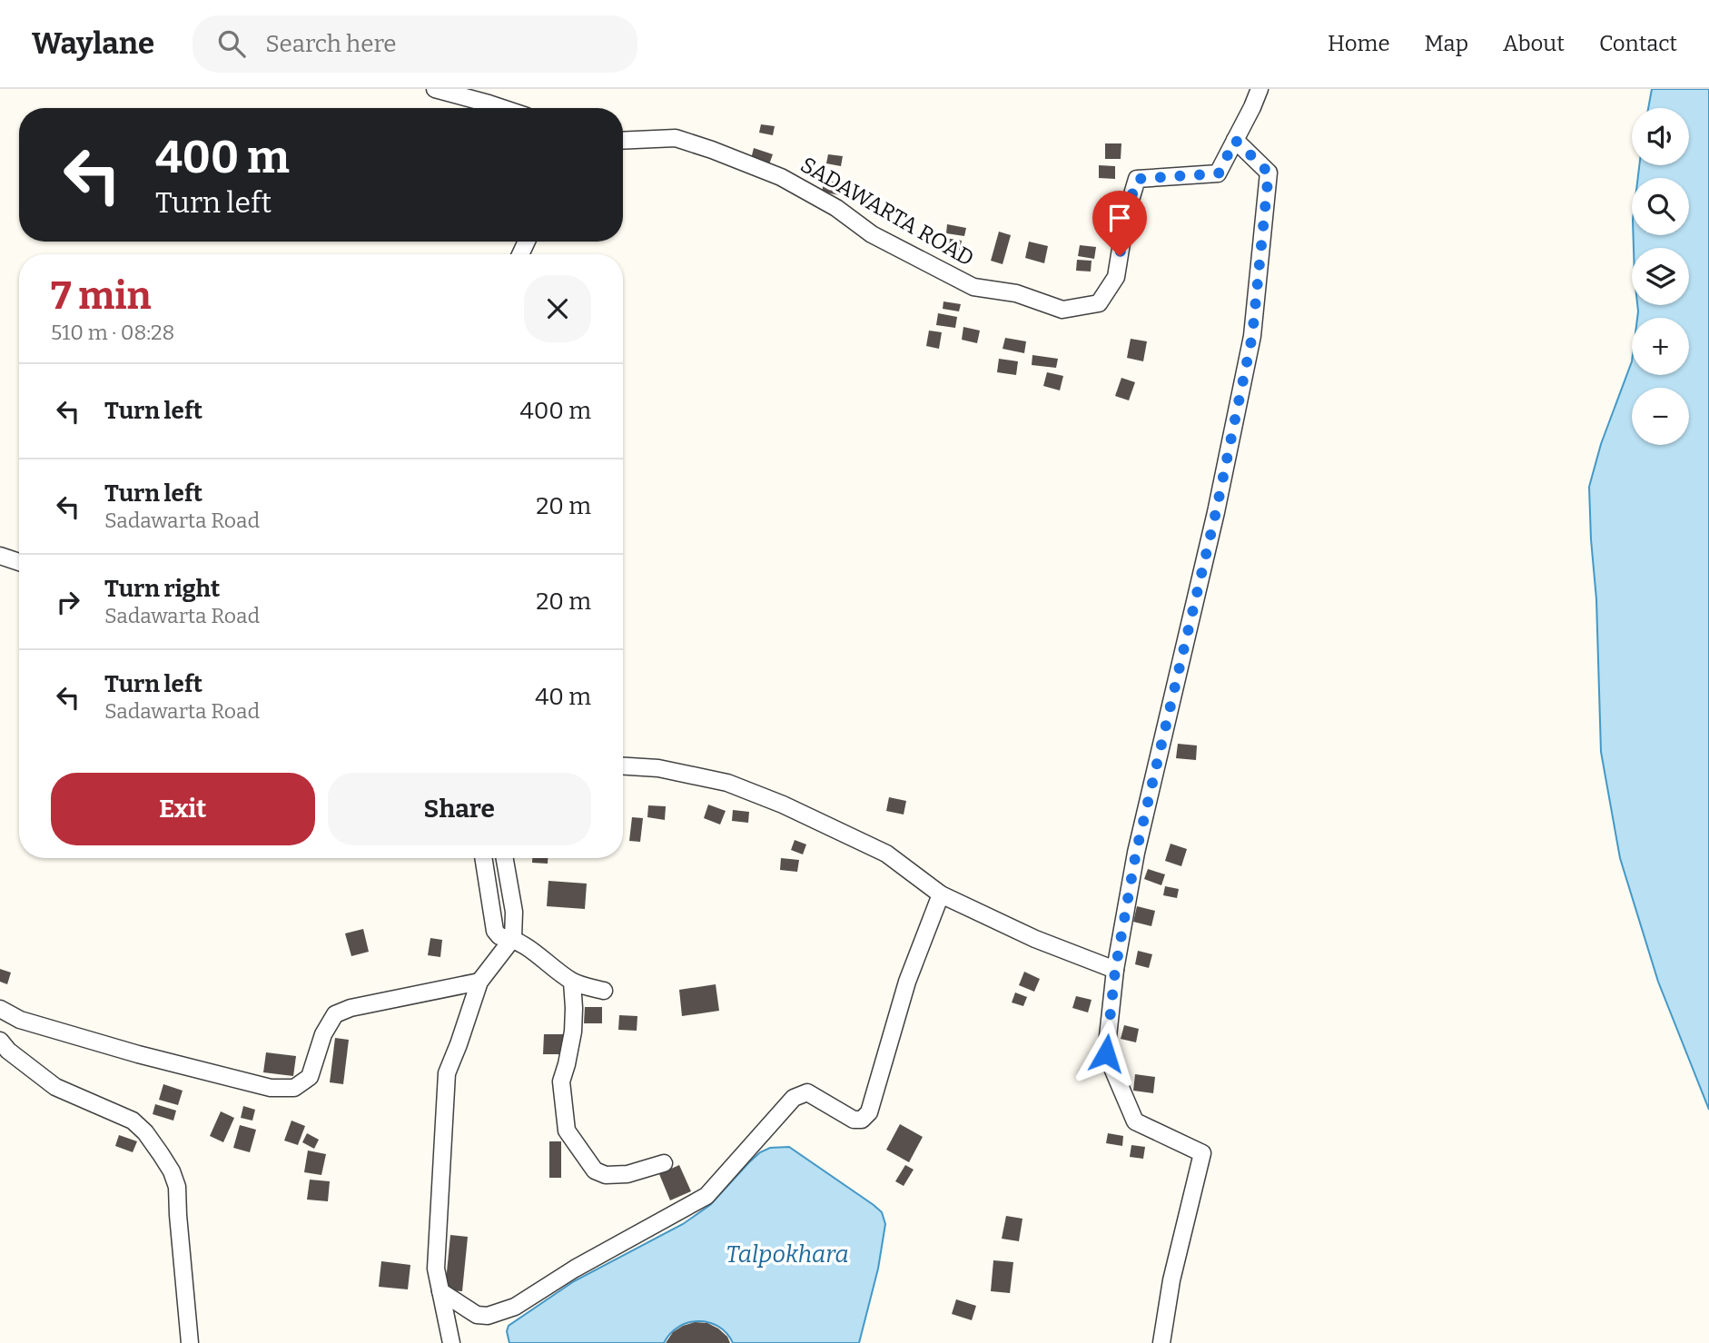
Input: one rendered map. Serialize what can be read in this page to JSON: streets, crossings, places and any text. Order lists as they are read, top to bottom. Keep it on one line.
{"streets":{"street":["SADAWARTA ROAD"]},"water":["Talpokhara"],"page":{"header":"Waylane","search":"Search here","nav":["Home","Map","About","Contact"],"map_buttons":["+","−"],"turn":["400 m","Turn left"],"heading":["7 min","510 m · 08:28"],"list":[{"name":"Turn left","value":"400 m"},{"name":"Turn left","note":"Sadawarta Road","value":"20 m"},{"name":"Turn right","note":"Sadawarta Road","value":"20 m"},{"name":"Turn left","note":"Sadawarta Road","value":"40 m"}],"buttons":["Exit","Share"]}}
